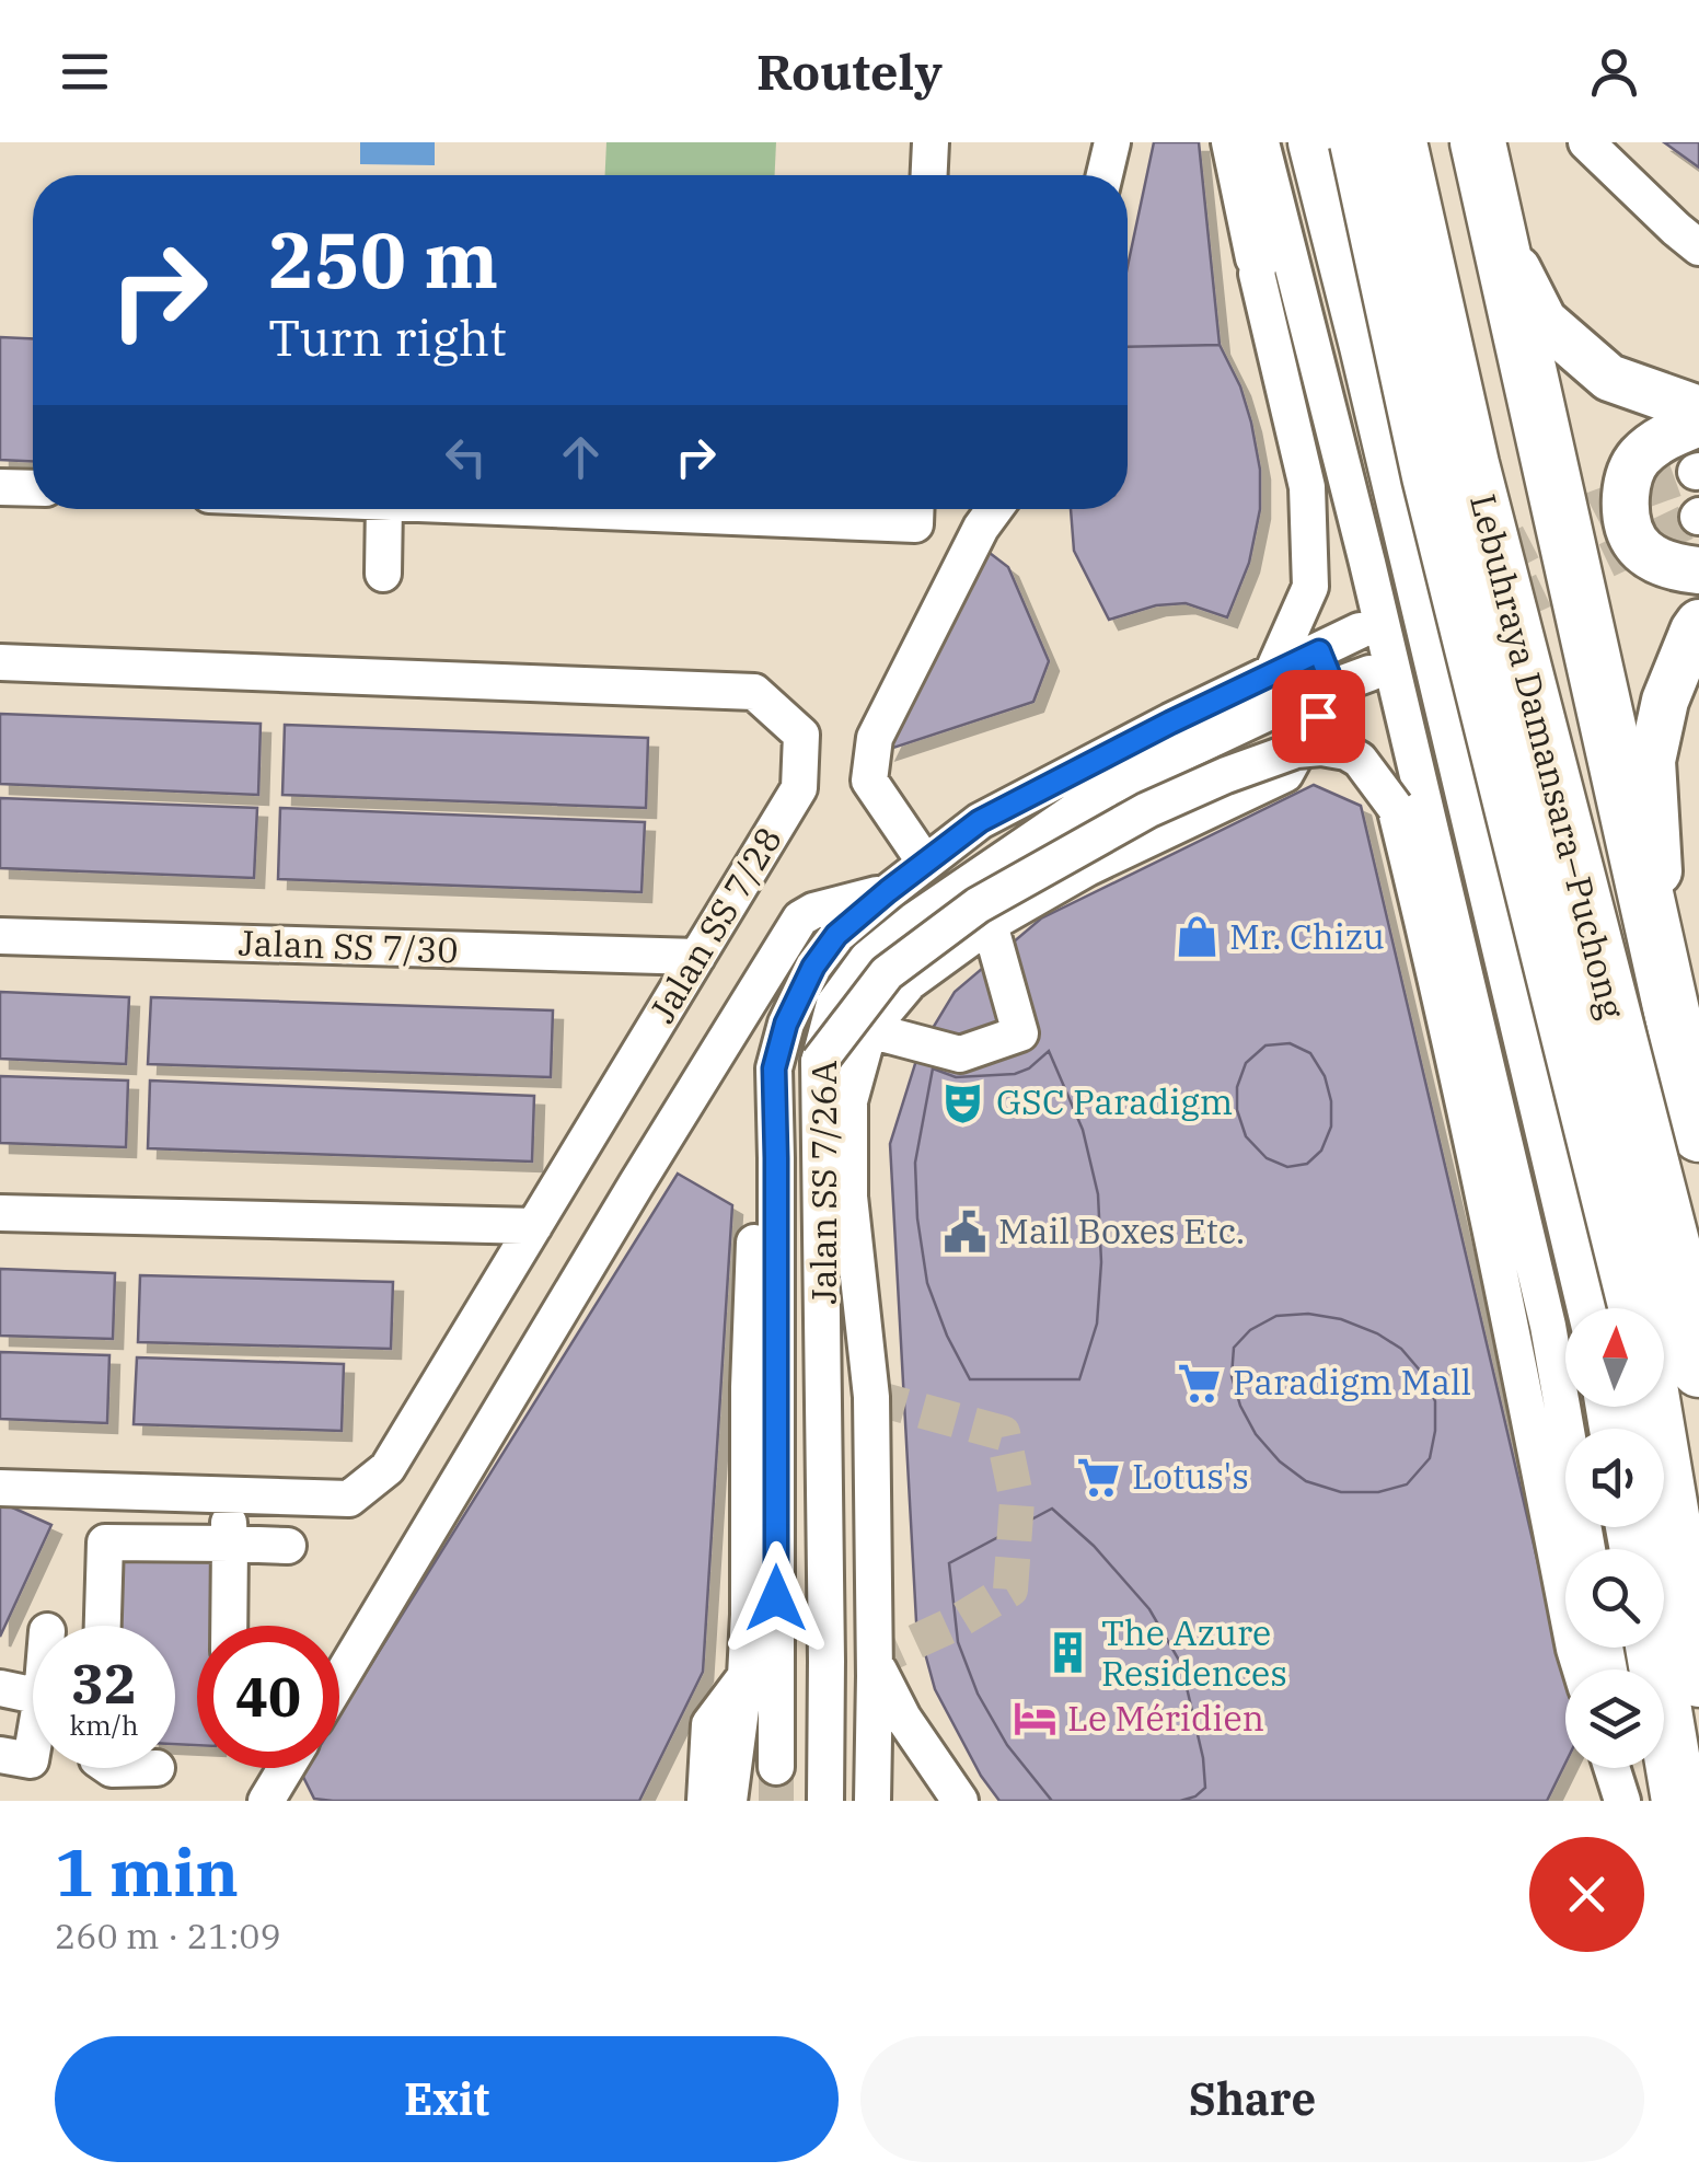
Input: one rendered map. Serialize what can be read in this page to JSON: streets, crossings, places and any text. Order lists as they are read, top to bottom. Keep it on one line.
{"streets":{"highway":["Lebuhraya Damansara–Puchong"],"street":["Jalan SS 7/28","Jalan SS 7/30","Jalan SS 7/26A"]},"crossings":[["Jalan SS 7/28","Jalan SS 7/30"]],"places":{"shop":["Mr. Chizu"],"theatre":["GSC Paradigm"],"public building":["Mail Boxes Etc."],"supermarket":["Paradigm Mall","Lotus's"],"building":["The Azure Residences"],"hotel":["Le Méridien"]},"north":"top","page":{"header":"Routely","turn":["250 m","Turn right"],"speed":"32 km/h","limit":"40","heading":["1 min","260 m · 21:09"],"buttons":["Exit","Share"]}}
